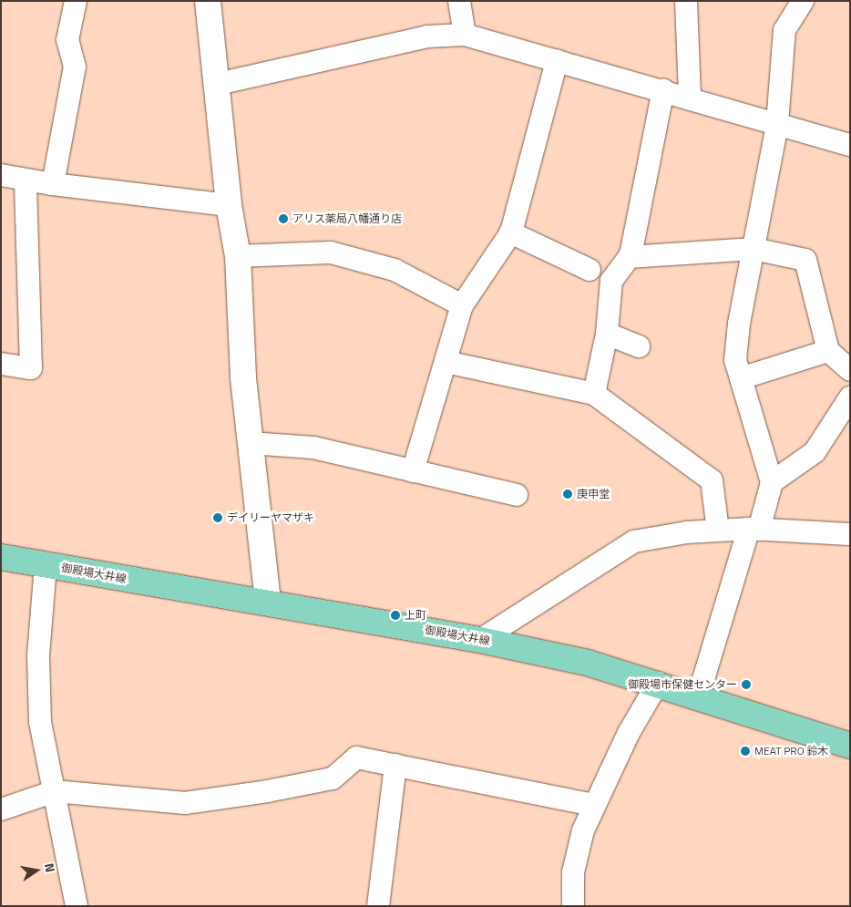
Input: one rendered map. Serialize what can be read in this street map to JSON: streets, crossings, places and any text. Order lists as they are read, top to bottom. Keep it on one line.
{"streets":{"main road":["御殿場大井線"]},"places":["アリス薬局八幡通り店","庚申堂","デイリーヤマザキ","上町","御殿場市保健センター","MEAT PRO 鈴木"],"north":"right"}
